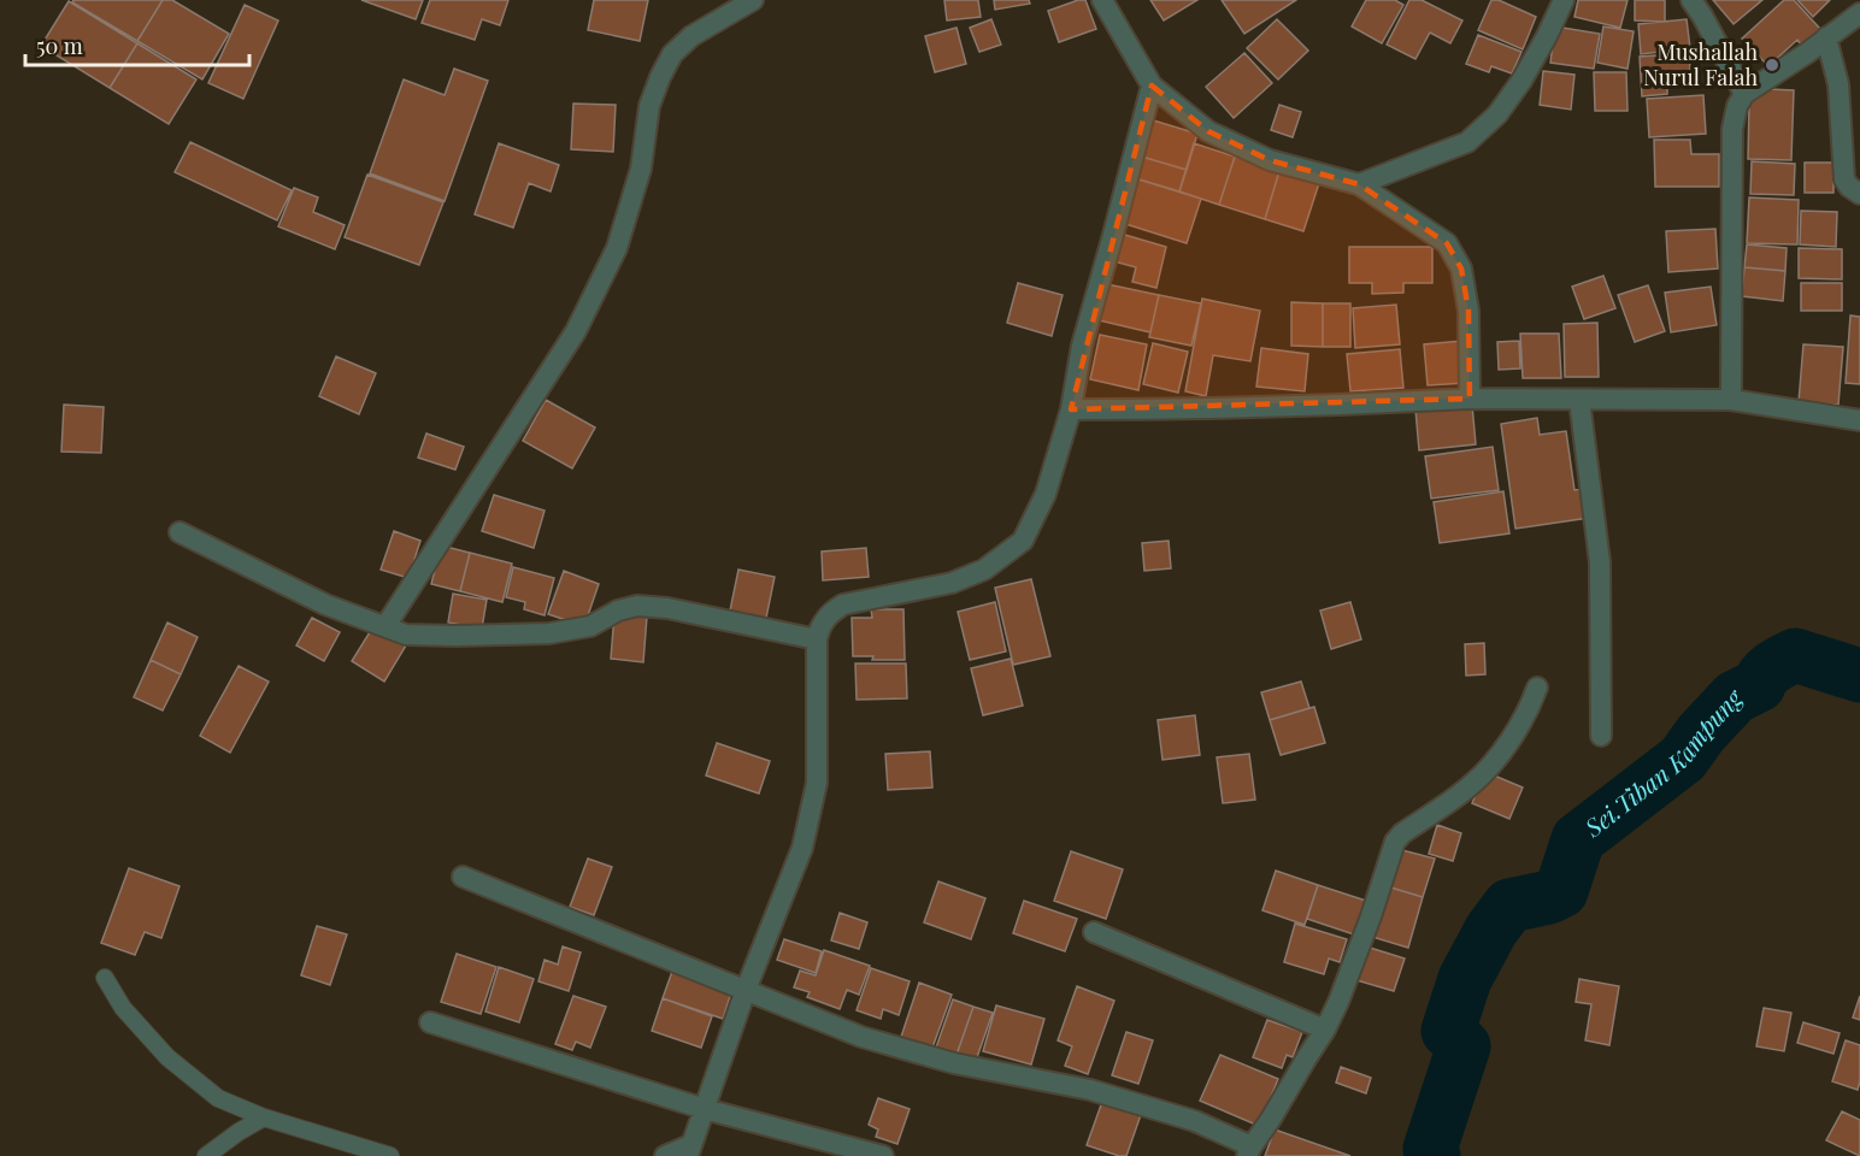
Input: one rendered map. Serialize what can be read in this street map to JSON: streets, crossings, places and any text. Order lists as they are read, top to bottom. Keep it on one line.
{"water":["Sei.Tiban Kampung"],"places":["Mushallah Nurul Falah"],"scale_bar":"50 m"}
